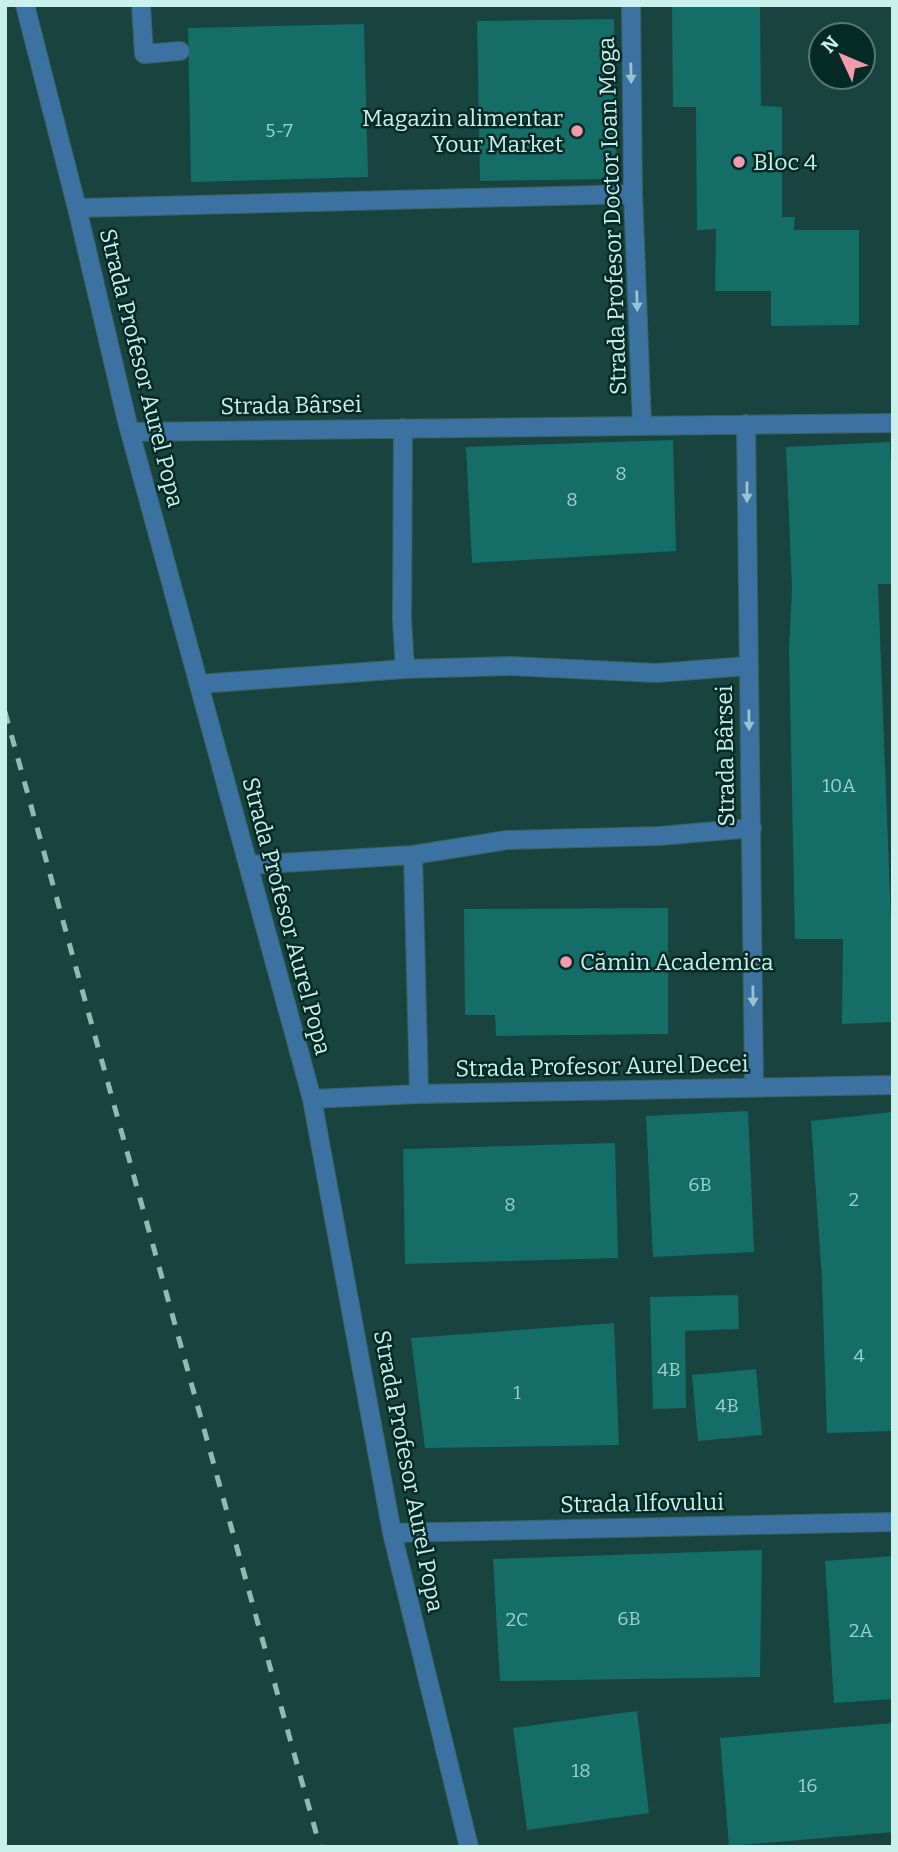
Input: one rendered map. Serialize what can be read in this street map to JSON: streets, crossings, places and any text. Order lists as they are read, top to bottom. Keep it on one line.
{"streets":{"street":["Strada Profesor Doctor Ioan Moga","Strada Profesor Aurel Popa","Strada Bârsei","Strada Profesor Aurel Decei","Strada Ilfovului"]},"crossings":[["Strada Profesor Doctor Ioan Moga","Strada Bârsei"],["Strada Profesor Aurel Popa","Strada Bârsei"],["Strada Profesor Aurel Popa","Strada Profesor Aurel Decei"],["Strada Profesor Aurel Popa","Strada Ilfovului"],["Strada Bârsei","Strada Profesor Aurel Decei"]],"one_way":["Strada Profesor Doctor Ioan Moga","Strada Bârsei"],"places":["Magazin alimentar Your Market","Bloc 4","Cămin Academica"],"house_numbers":["5-7","8","8","10A","6B","2","8","4","4B","1","4B","6B","2C","2A","18","16"],"north":"top left"}
